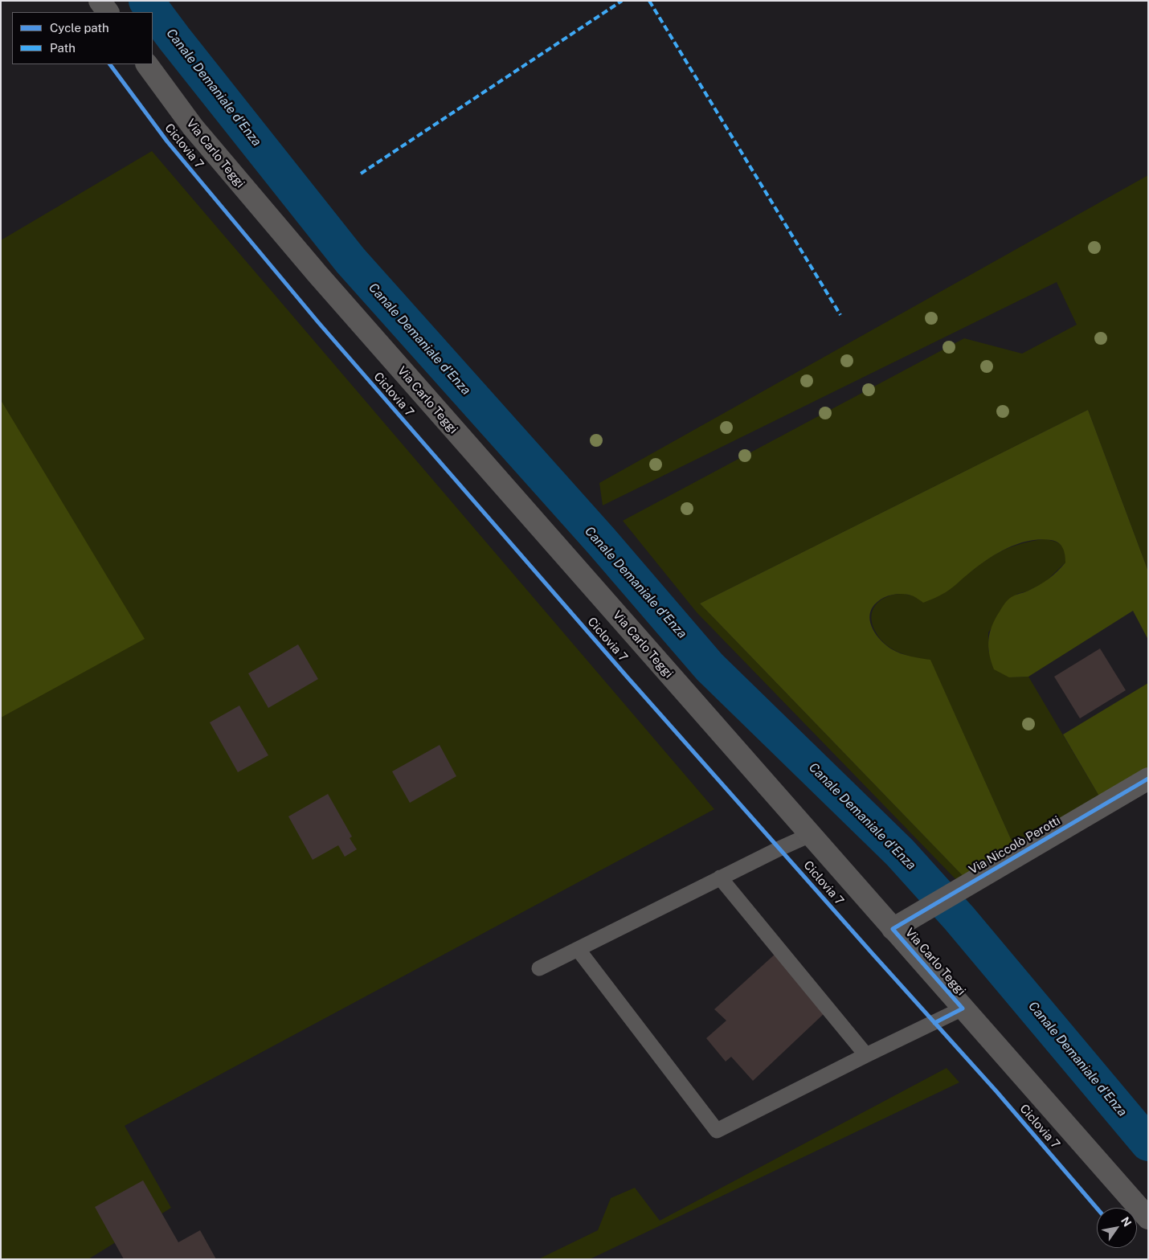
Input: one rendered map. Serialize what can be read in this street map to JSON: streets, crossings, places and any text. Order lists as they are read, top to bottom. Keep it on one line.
{"streets":{"main road":["Via Carlo Teggi"],"street":["Via Niccolò Perotti"],"cycle path":["Ciclovia 7"]},"crossings":[["Via Carlo Teggi","Via Niccolò Perotti"]],"water":["Canale Demaniale d'Enza"],"legend":["Cycle path","Path"],"north":"top right"}
